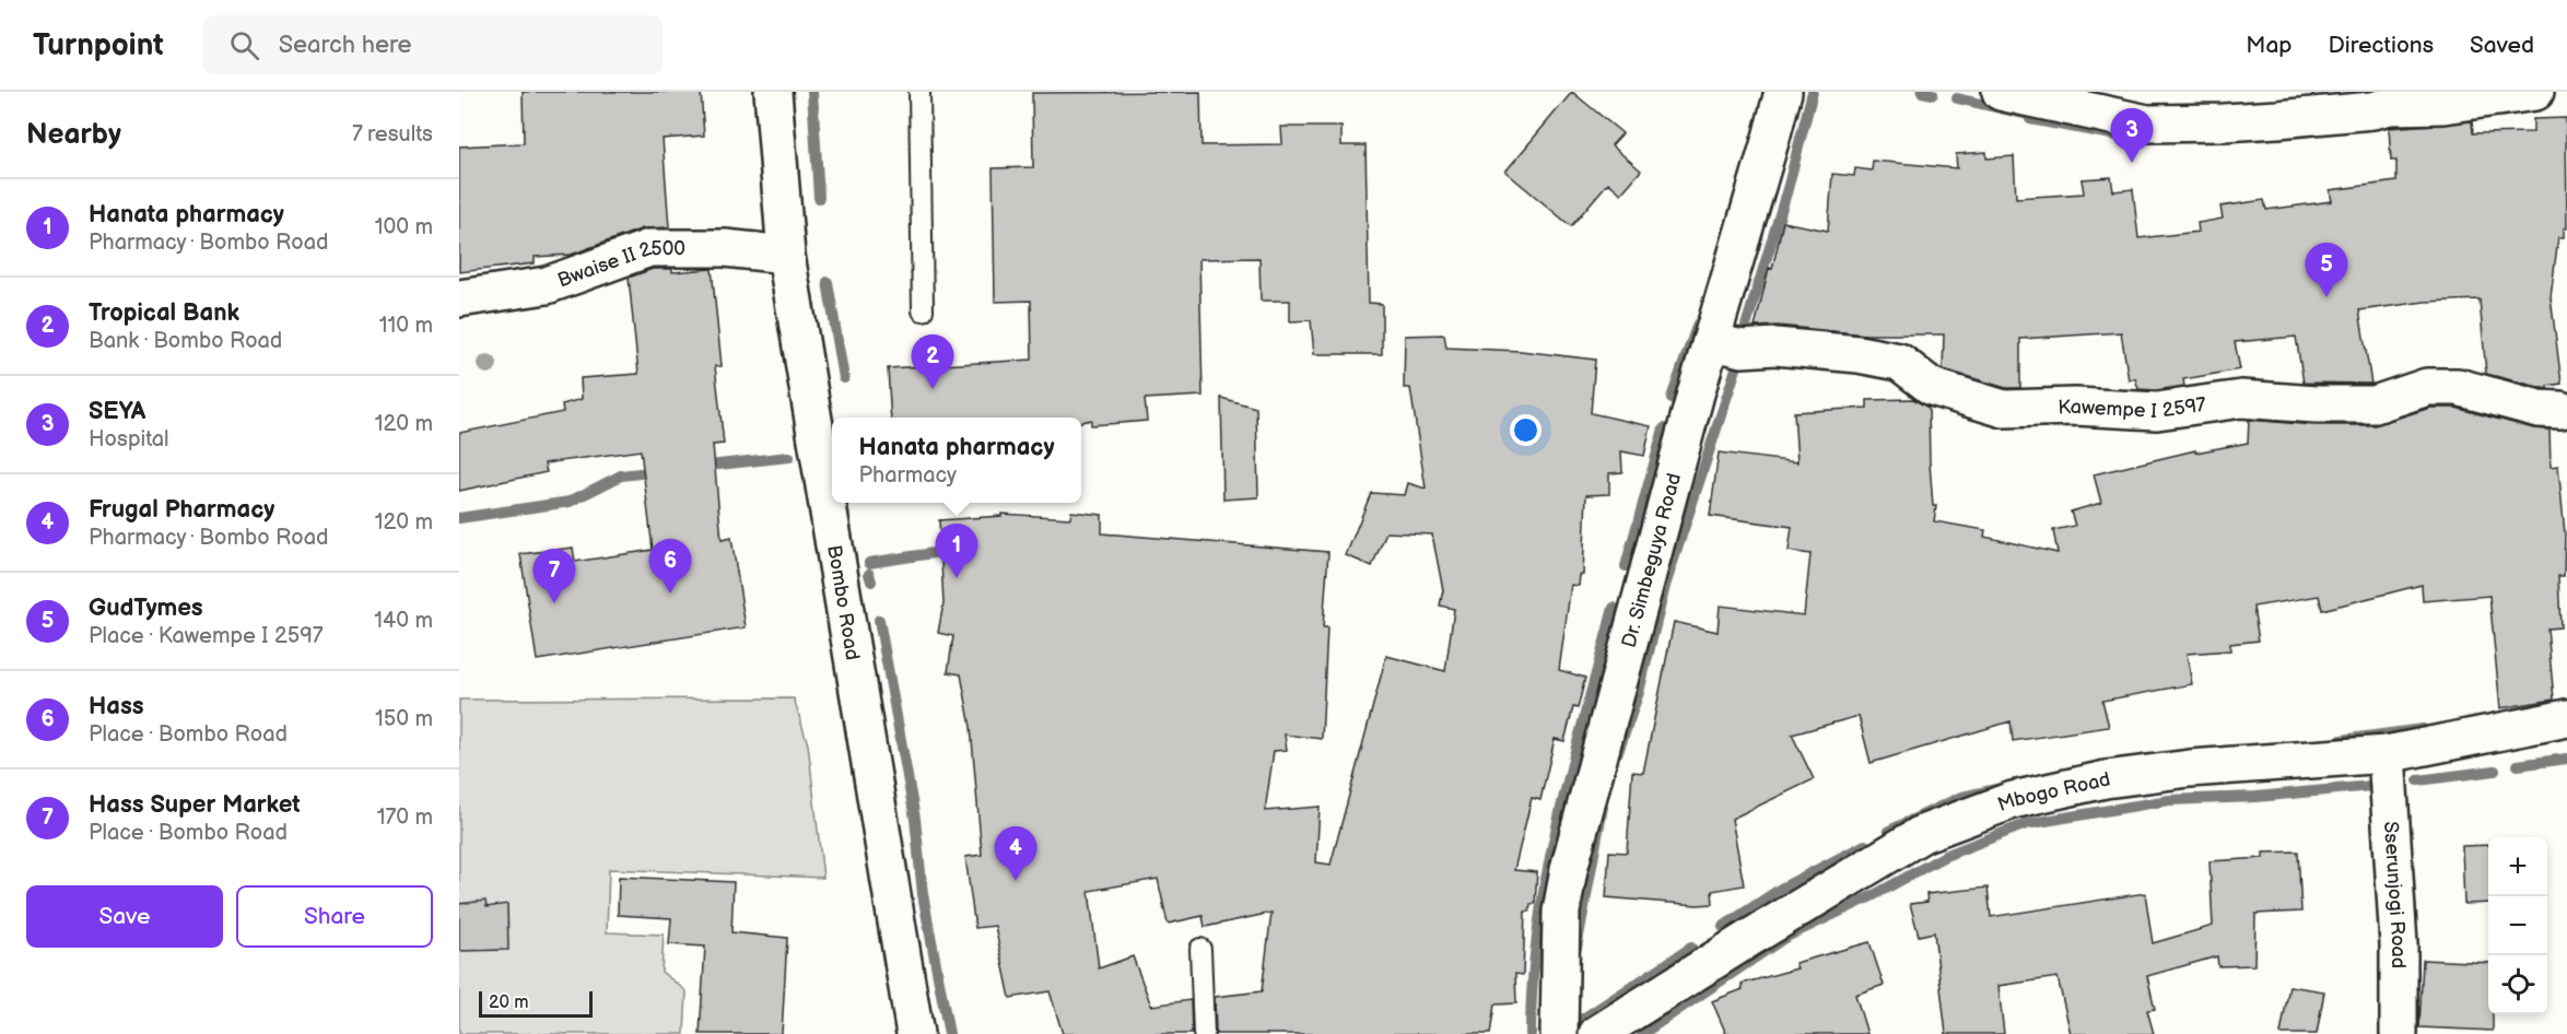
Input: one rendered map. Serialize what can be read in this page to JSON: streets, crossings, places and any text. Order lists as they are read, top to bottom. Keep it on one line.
{"streets":{"street":["Bwaise II 2500","Kawempe I 2597","Dr. Simbeguya Road","Bombo Road","Mbogo Road","Sserunjogi Road"]},"crossings":[["Bwaise II 2500","Bombo Road"],["Kawempe I 2597","Dr. Simbeguya Road"],["Mbogo Road","Sserunjogi Road"]],"scale_bar":"20 m","page":{"header":"Turnpoint","search":"Search here","nav":["Map","Directions","Saved"],"heading":["Nearby","7 results"],"pins":["3","5","2","1","6","7","4"],"list":[{"mark":"1","name":"Hanata pharmacy","note":"Pharmacy · Bombo Road","value":"100 m"},{"mark":"2","name":"Tropical Bank","note":"Bank · Bombo Road","value":"110 m"},{"mark":"3","name":"SEYA","note":"Hospital","value":"120 m"},{"mark":"4","name":"Frugal Pharmacy","note":"Pharmacy · Bombo Road","value":"120 m"},{"mark":"5","name":"GudTymes","note":"Place · Kawempe I 2597","value":"140 m"},{"mark":"6","name":"Hass","note":"Place · Bombo Road","value":"150 m"},{"mark":"7","name":"Hass Super Market","note":"Place · Bombo Road","value":"170 m"}],"popup":["Hanata pharmacy","Pharmacy"],"map_buttons":["+","−"],"buttons":["Save","Share"],"scale":"20 m"}}
